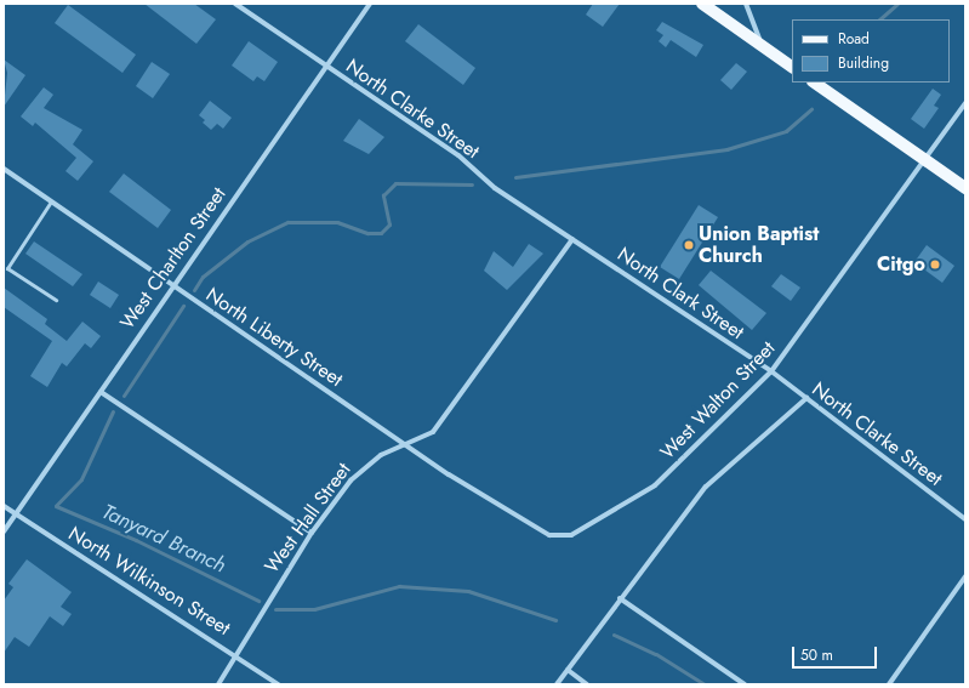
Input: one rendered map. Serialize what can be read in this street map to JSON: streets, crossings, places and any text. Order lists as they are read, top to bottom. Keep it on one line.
{"streets":{"street":["North Clarke Street","West Charlton Street","North Clark Street","North Liberty Street","West Walton Street","West Hall Street","North Wilkinson Street"]},"crossings":[["North Clarke Street","West Charlton Street"],["North Clarke Street","North Clark Street"],["North Clarke Street","West Walton Street"],["North Clarke Street","West Hall Street"],["West Charlton Street","North Liberty Street"],["West Charlton Street","North Wilkinson Street"],["North Clark Street","West Walton Street"],["North Clark Street","West Hall Street"],["North Liberty Street","West Walton Street"],["North Liberty Street","West Hall Street"],["West Hall Street","North Wilkinson Street"]],"water":["Tanyard Branch"],"places":["Union Baptist Church","Citgo"],"legend":["Road","Building"],"scale_bar":"50 m"}
